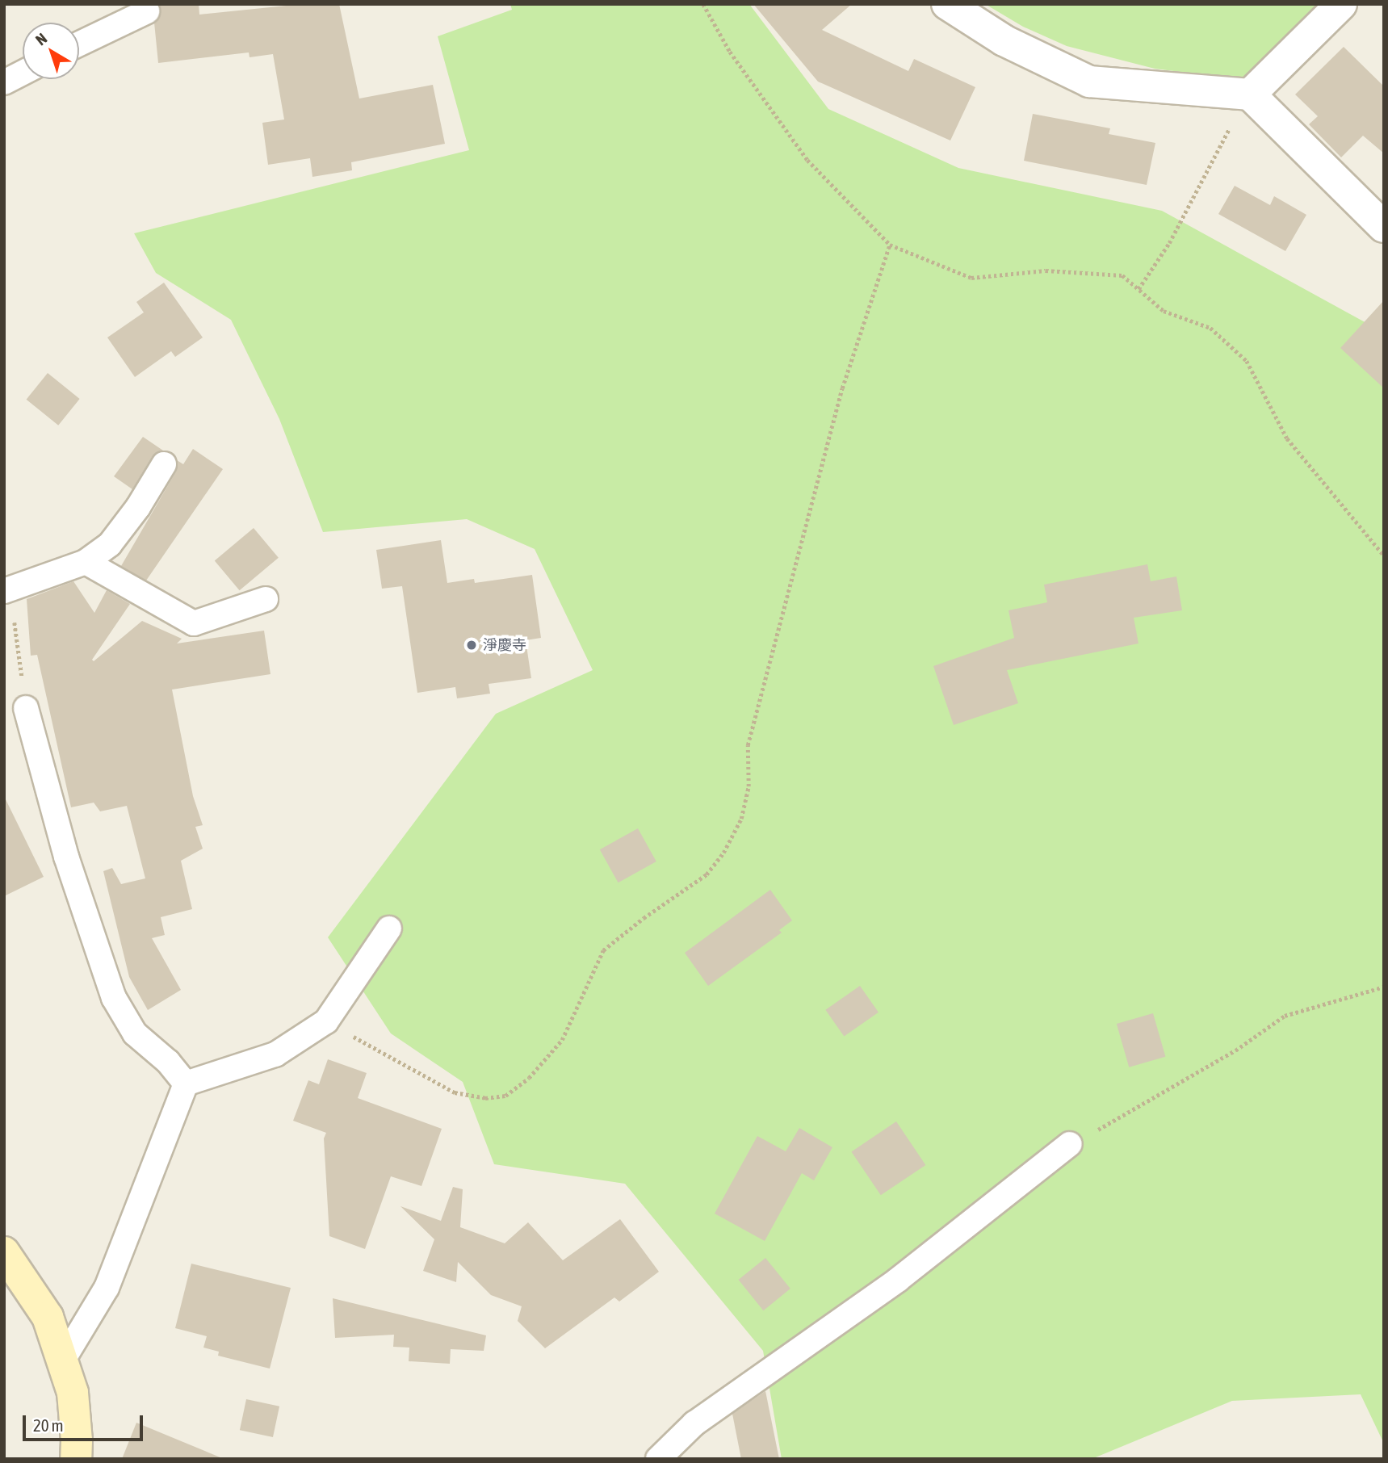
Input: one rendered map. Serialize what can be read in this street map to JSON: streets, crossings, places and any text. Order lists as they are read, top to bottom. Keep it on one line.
{"places":["淨慶寺"],"scale_bar":"20 m","north":"top left"}
